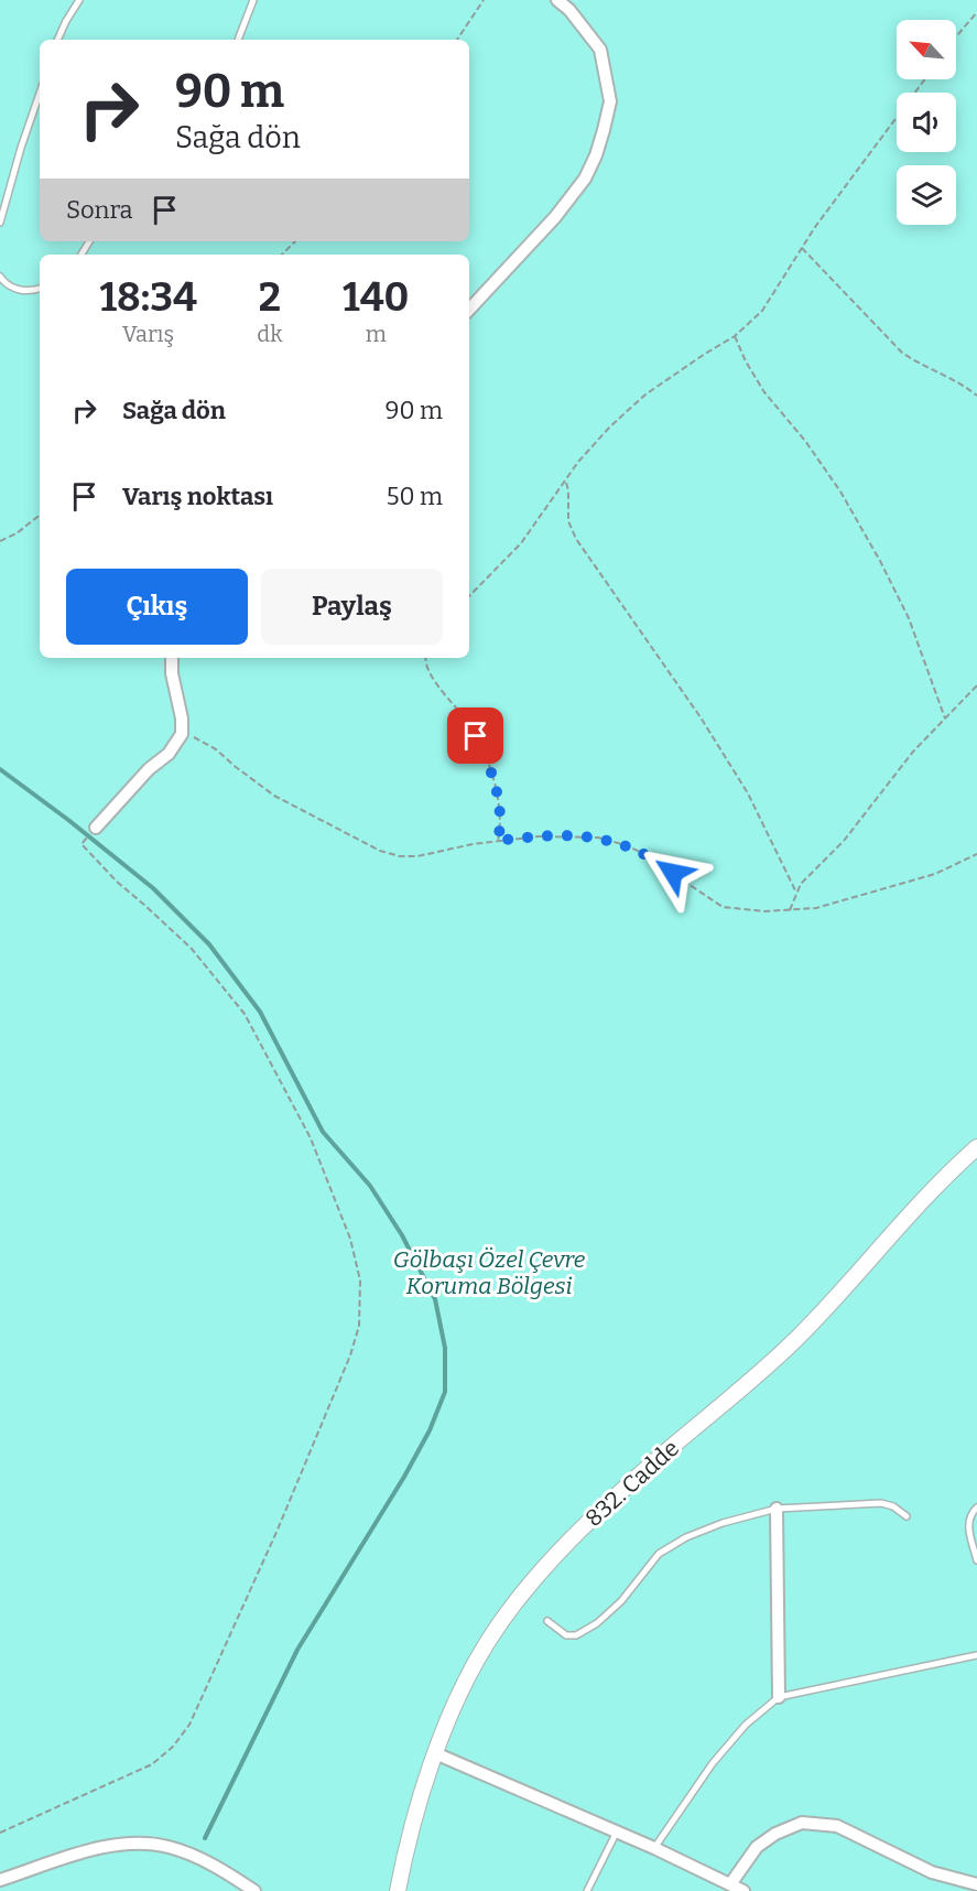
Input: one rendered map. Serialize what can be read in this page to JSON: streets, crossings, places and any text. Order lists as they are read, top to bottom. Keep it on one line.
{"streets":{"street":["832. Cadde"]},"parks":["Gölbaşı Özel Çevre Koruma Bölgesi"],"north":"top left","page":{"turn":["90 m","Sağa dön"],"then":"Sonra","eta":["18:34","Varış","2","dk","140","m"],"list":[{"name":"Sağa dön","value":"90 m"},{"name":"Varış noktası","value":"50 m"}],"buttons":["Çıkış","Paylaş"]}}
